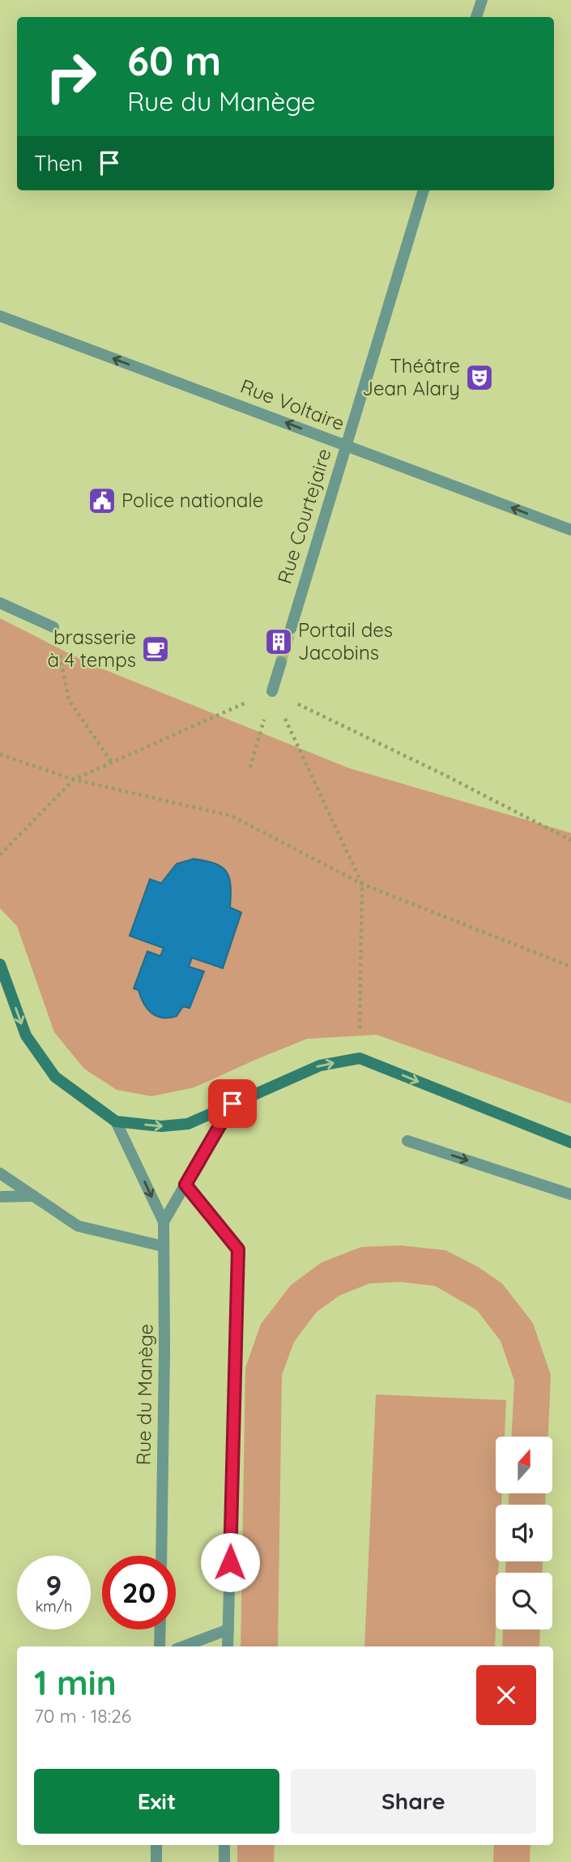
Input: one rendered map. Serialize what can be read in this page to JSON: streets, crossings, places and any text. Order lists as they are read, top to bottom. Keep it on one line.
{"streets":{"street":["Rue Voltaire","Rue Courtejaire","Rue du Manège"]},"crossings":[["Rue Voltaire","Rue Courtejaire"]],"one_way":["Rue Voltaire"],"places":{"theatre":["Théâtre Jean Alary"],"public building":["Police nationale"],"building":["Portail des Jacobins"],"cafe":["brasserie à 4 temps"]},"north":"top","page":{"turn":["60 m","Rue du Manège"],"then":"Then","speed":"9 km/h","limit":"20","heading":["1 min","70 m · 18:26"],"buttons":["Exit","Share"]}}
